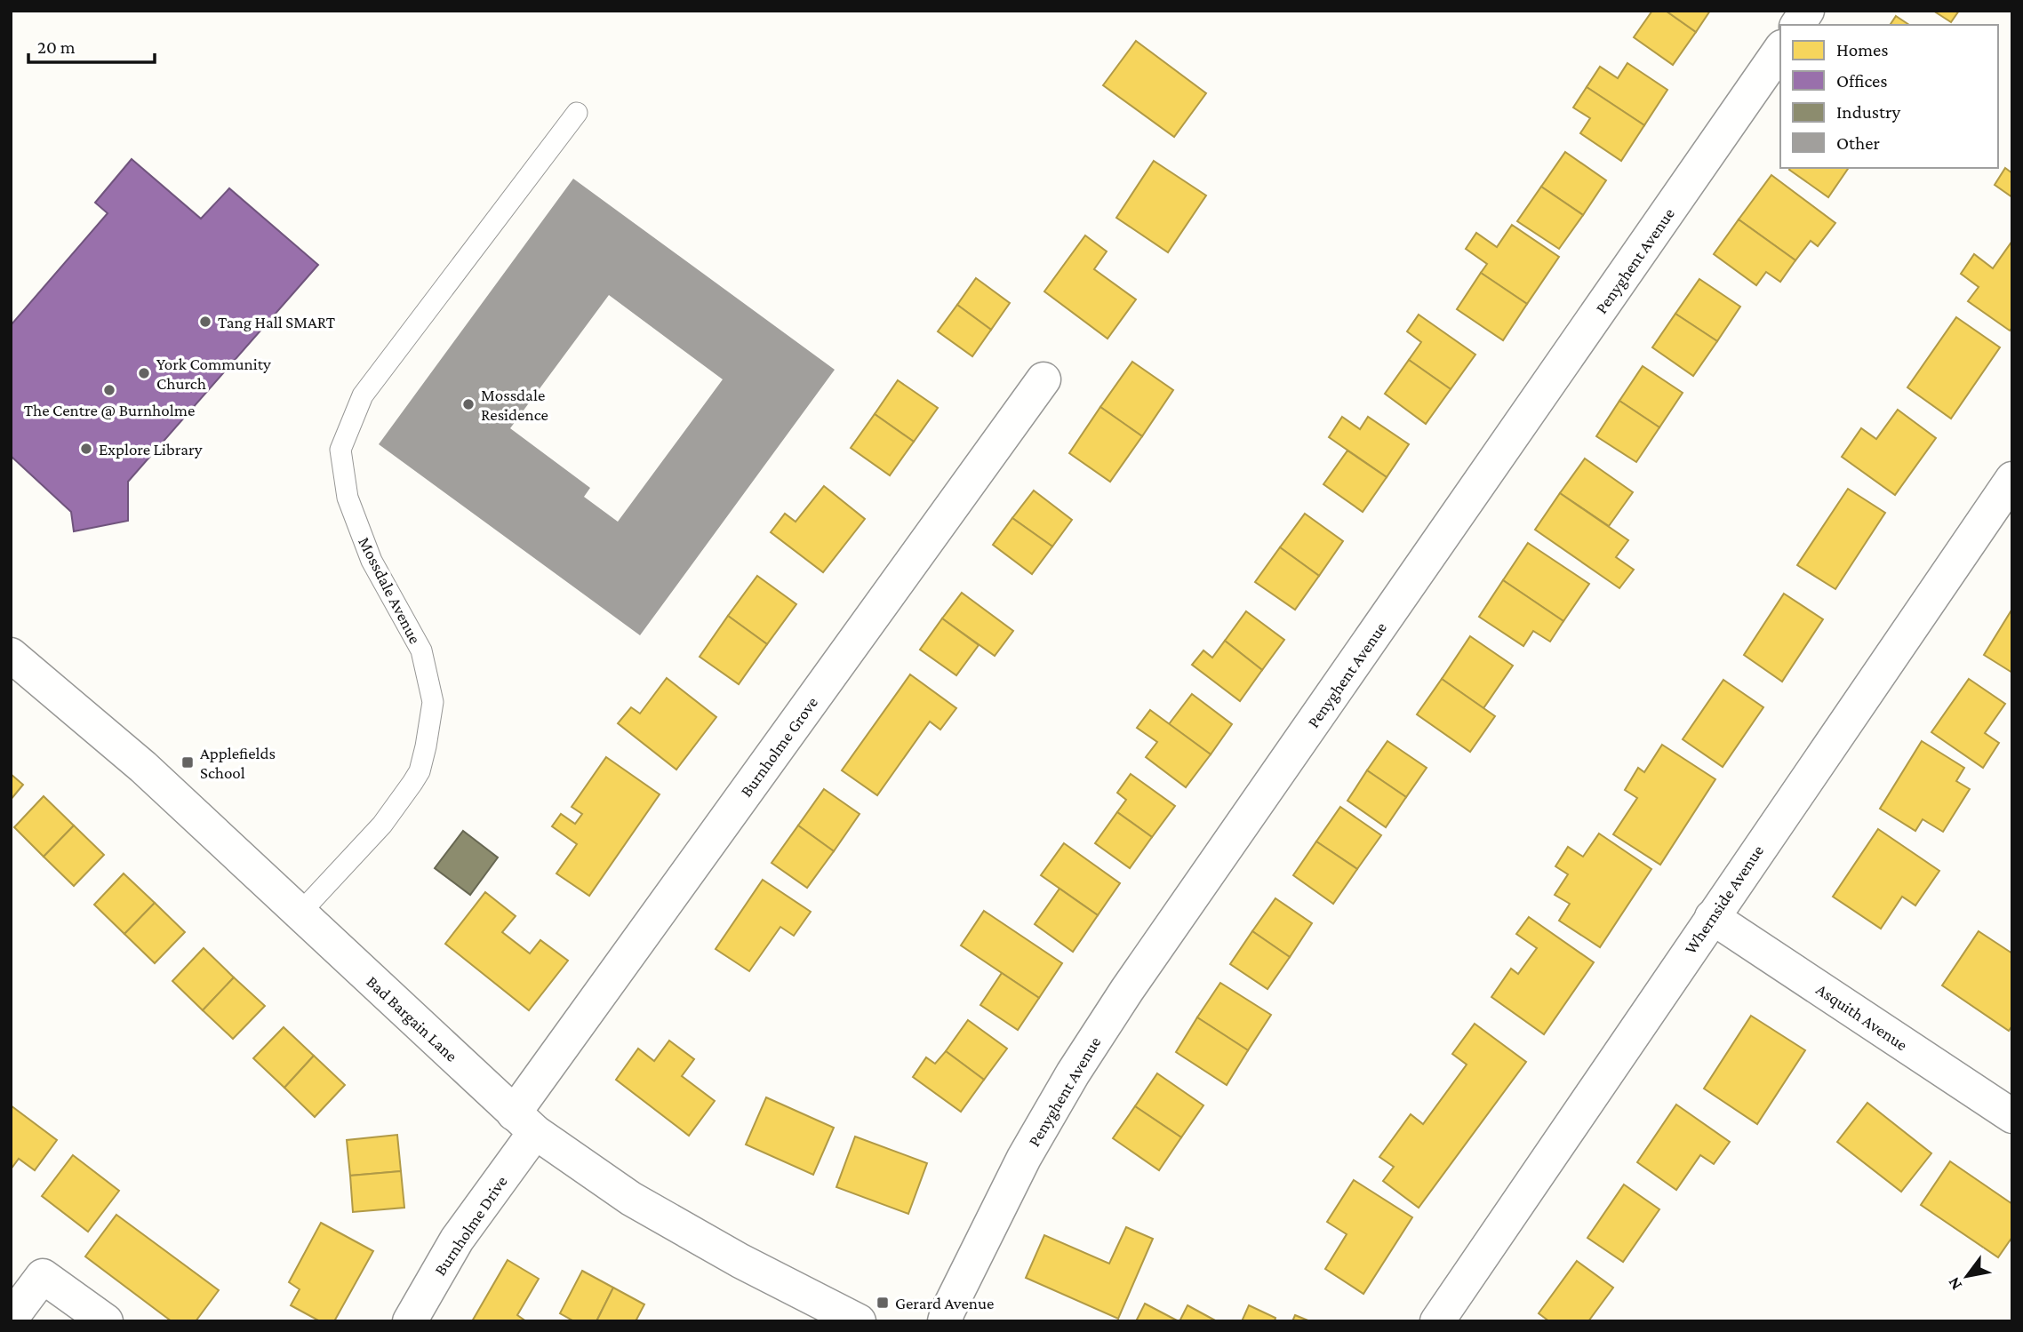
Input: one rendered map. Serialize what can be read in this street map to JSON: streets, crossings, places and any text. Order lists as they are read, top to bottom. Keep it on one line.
{"streets":{"street":["Penyghent Avenue","Burnholme Grove","Whernside Avenue","Asquith Avenue","Bad Bargain Lane","Burnholme Drive"],"lane":["Mossdale Avenue"]},"crossings":[["Mossdale Avenue","Bad Bargain Lane"],["Burnholme Grove","Bad Bargain Lane"],["Burnholme Grove","Burnholme Drive"],["Whernside Avenue","Asquith Avenue"],["Bad Bargain Lane","Burnholme Drive"]],"places":{"other":["Tang Hall SMART","York Community Church","The Centre @ Burnholme","Mossdale Residence","Explore Library"],"transit":["Applefields School","Gerard Avenue"]},"legend":["Homes","Offices","Industry","Other"],"scale_bar":"20 m","north":"bottom left"}
